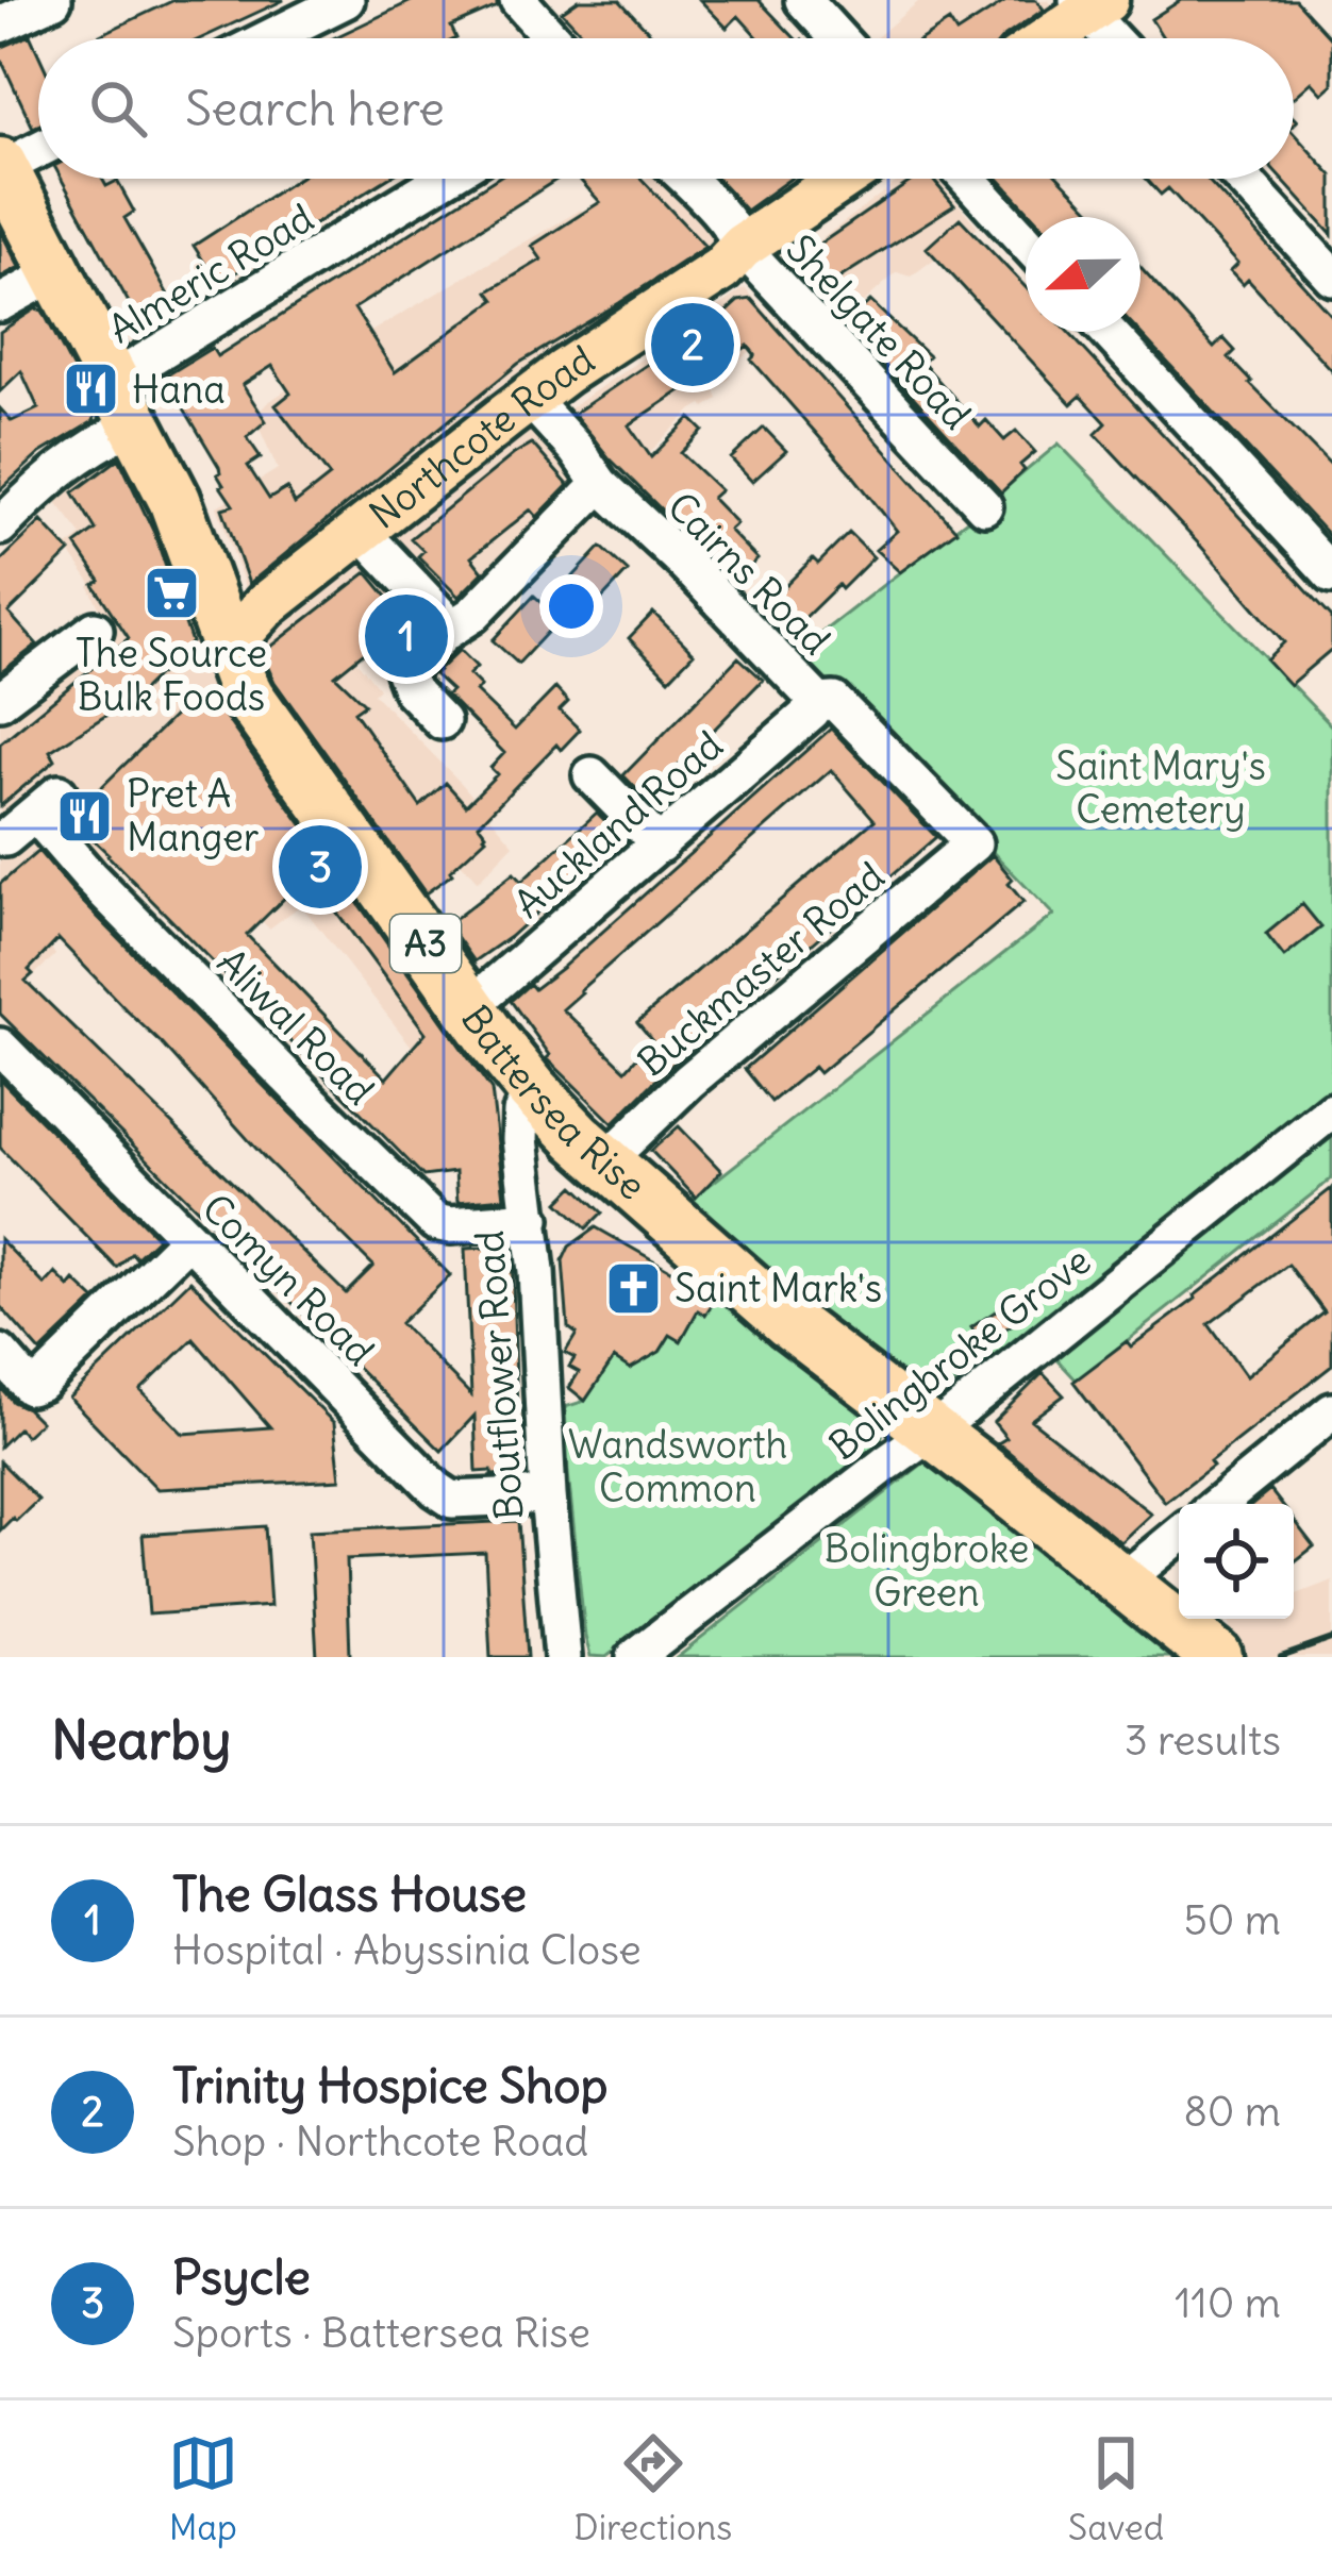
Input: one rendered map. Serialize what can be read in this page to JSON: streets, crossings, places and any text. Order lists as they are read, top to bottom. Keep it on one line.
{"streets":{"highway":["A3","Battersea Rise"],"main road":["Northcote Road"],"street":["Almeric Road","Shelgate Road","Cairns Road","Auckland Road","Buckmaster Road","Aliwal Road","Comyn Road","Bolingbroke Grove","Boutflower Road"]},"crossings":[["Almeric Road","Battersea Rise"],["Shelgate Road","Northcote Road"],["Northcote Road","Cairns Road"],["Northcote Road","Battersea Rise"],["Cairns Road","Auckland Road"],["Cairns Road","Buckmaster Road"],["Auckland Road","Battersea Rise"],["Buckmaster Road","Battersea Rise"],["Aliwal Road","Boutflower Road"],["Battersea Rise","Bolingbroke Grove"],["Battersea Rise","Boutflower Road"],["Comyn Road","Boutflower Road"]],"parks":["Saint Mary's Cemetery","Wandsworth Common","Bolingbroke Green"],"places":{"restaurant":["Hana","Pret A Manger"],"supermarket":["The Source Bulk Foods"],"church":["Saint Mark's"]},"north":"left","page":{"search":"Search here","pins":["2","1","3"],"heading":["Nearby","3 results"],"list":[{"mark":"1","name":"The Glass House","note":"Hospital · Abyssinia Close","value":"50 m"},{"mark":"2","name":"Trinity Hospice Shop","note":"Shop · Northcote Road","value":"80 m"},{"mark":"3","name":"Psycle","note":"Sports · Battersea Rise","value":"110 m"}],"nav":["Map","Directions","Saved"]}}
